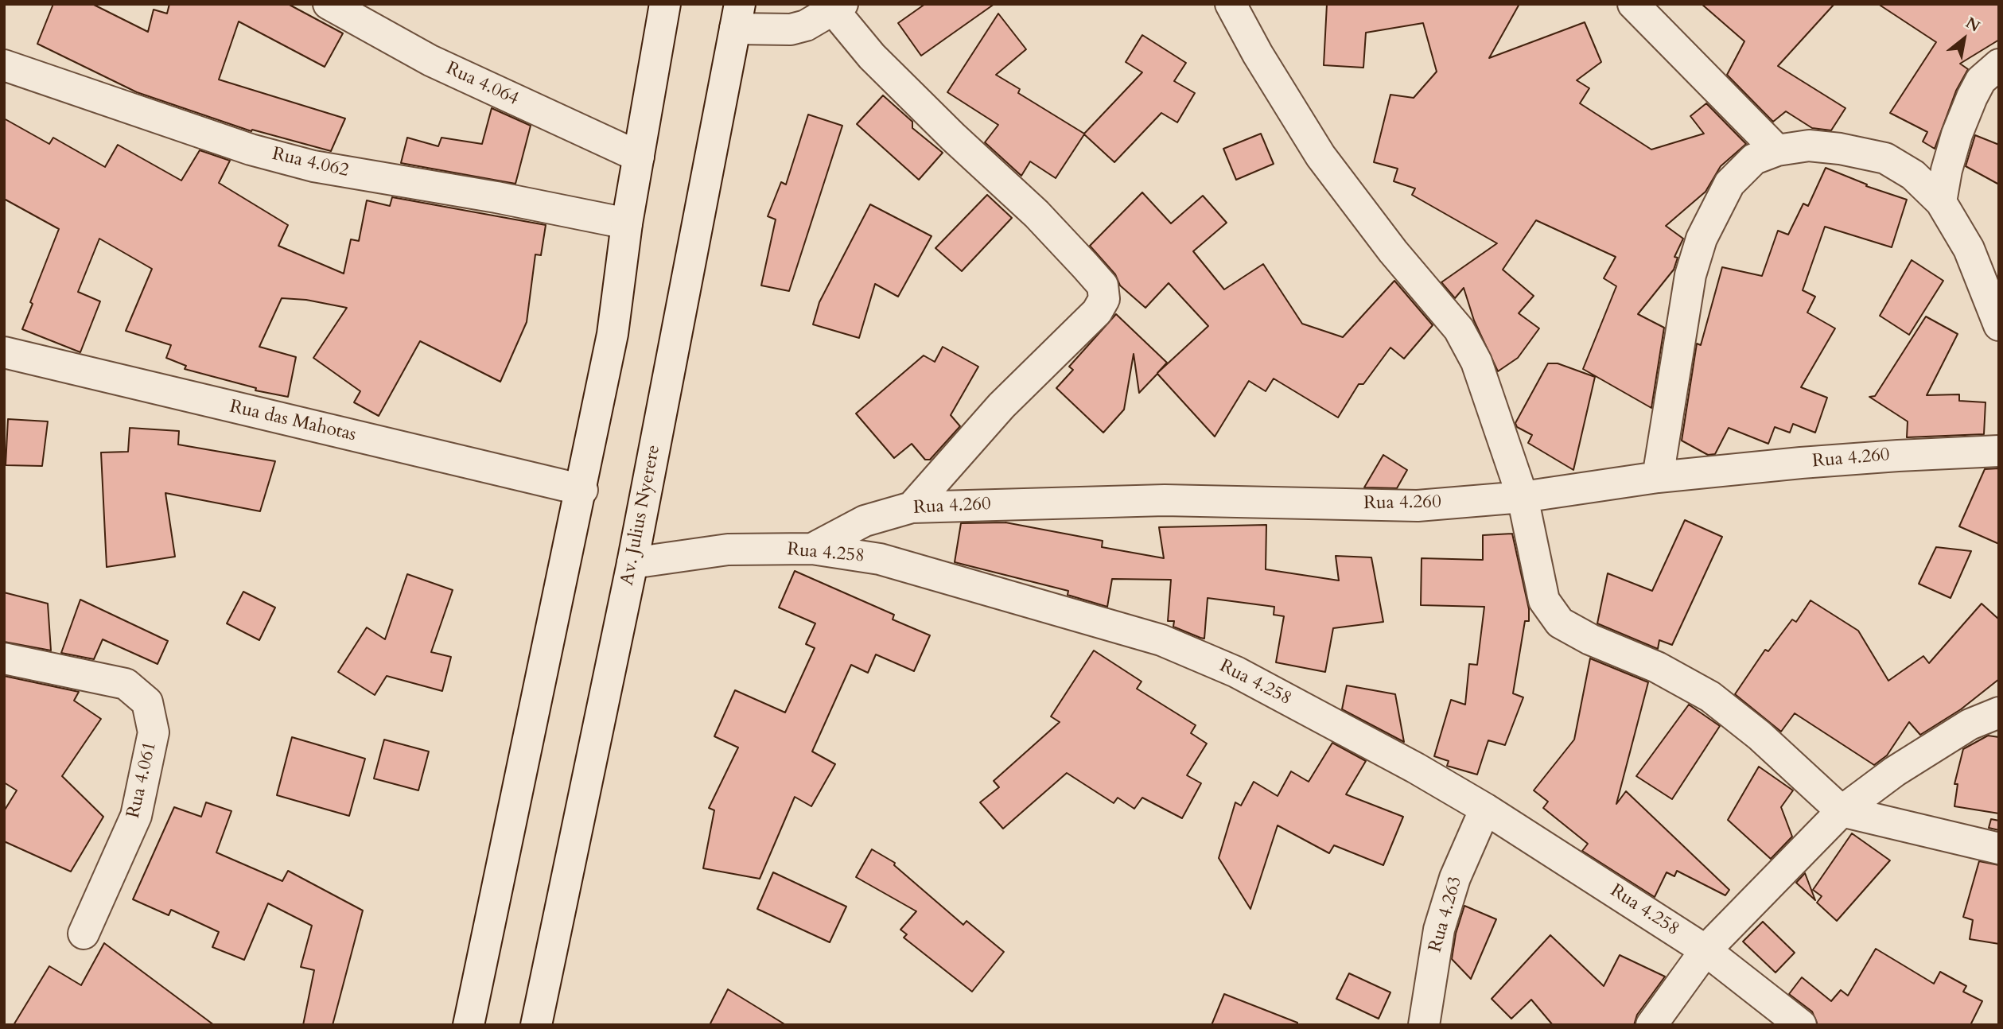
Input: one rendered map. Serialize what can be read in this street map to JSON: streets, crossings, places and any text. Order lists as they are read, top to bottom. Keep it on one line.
{"streets":{"street":["Rua 4.064","Rua 4.062","Rua das Mahotas","Rua 4.260","Av. Julius Nyerere","Rua 4.258","Rua 4.061","Rua 4.263"]},"crossings":[["Rua 4.260","Rua 4.258"],["Av. Julius Nyerere","Rua 4.258"],["Rua 4.258","Rua 4.263"]],"north":"top right"}
